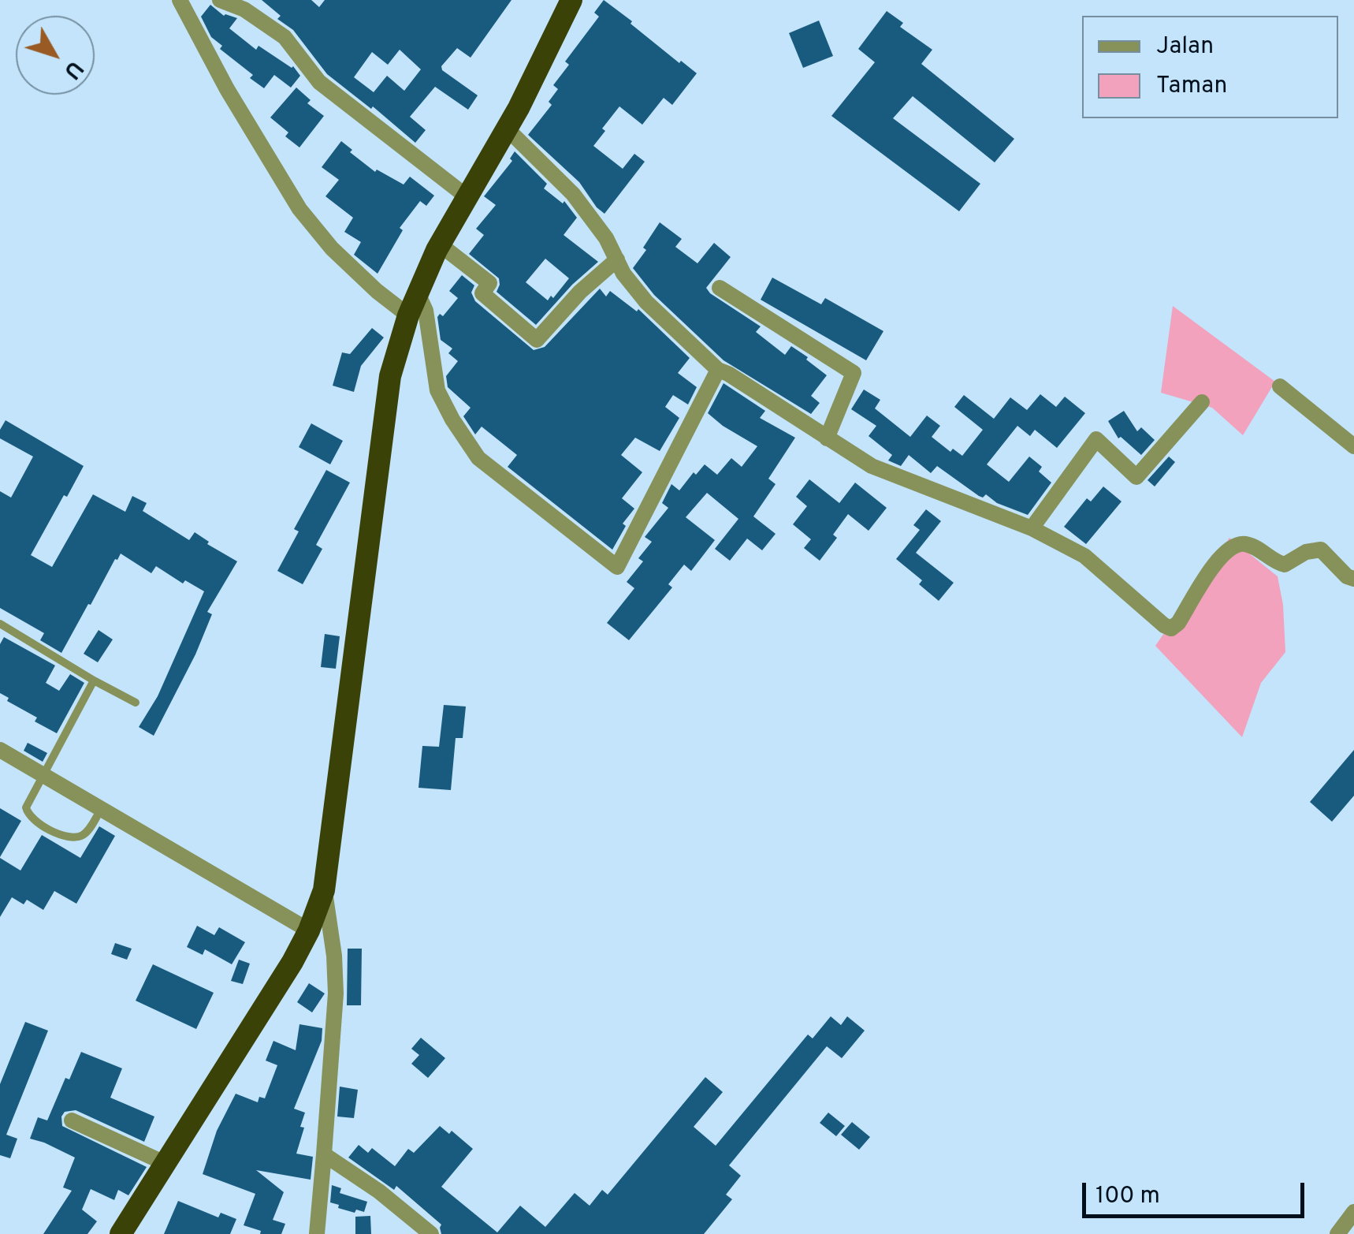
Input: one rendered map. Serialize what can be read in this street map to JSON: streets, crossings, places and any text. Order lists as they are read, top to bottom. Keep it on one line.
{"legend":["Jalan","Taman"],"scale_bar":"100 m","north":"bottom right"}
